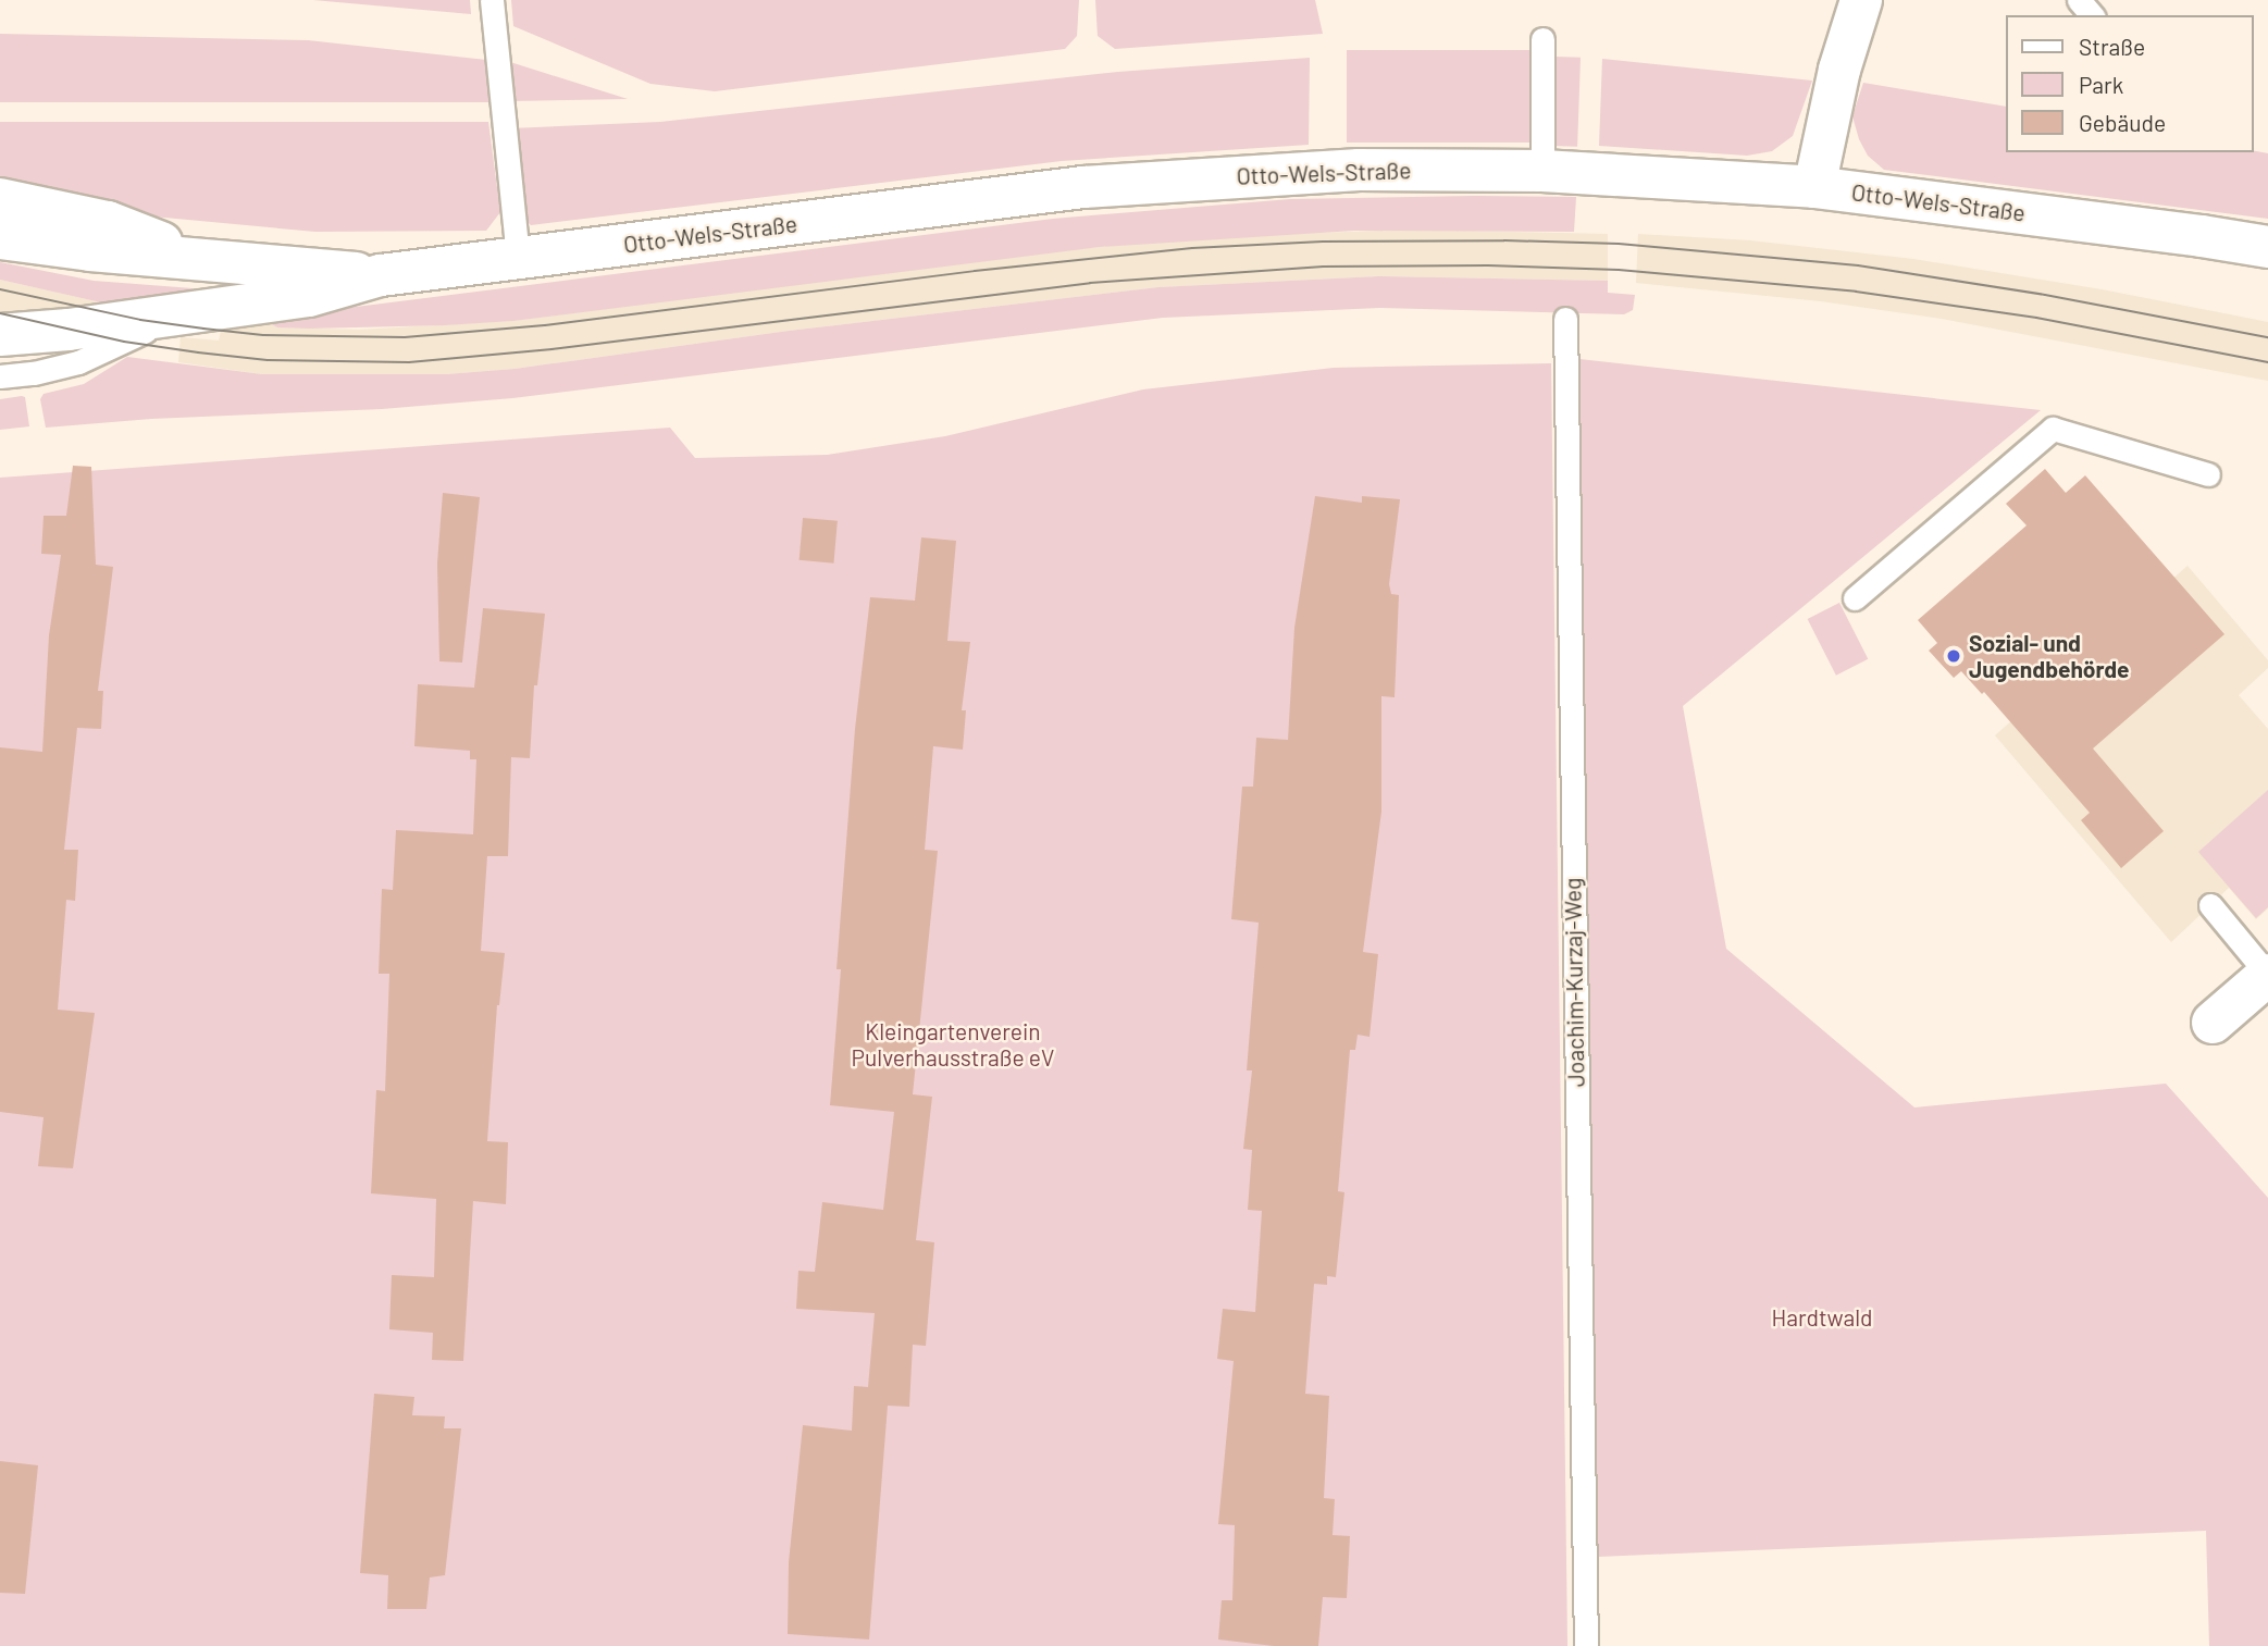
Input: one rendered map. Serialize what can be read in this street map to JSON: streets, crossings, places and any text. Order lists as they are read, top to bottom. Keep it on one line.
{"streets":{"street":["Otto-Wels-Straße"],"lane":["Joachim-Kurzaj-Weg"]},"parks":["Kleingartenverein Pulverhausstraße eV","Hardtwald"],"places":["Sozial- und Jugendbehörde"],"legend":["Straße","Park","Gebäude"]}
